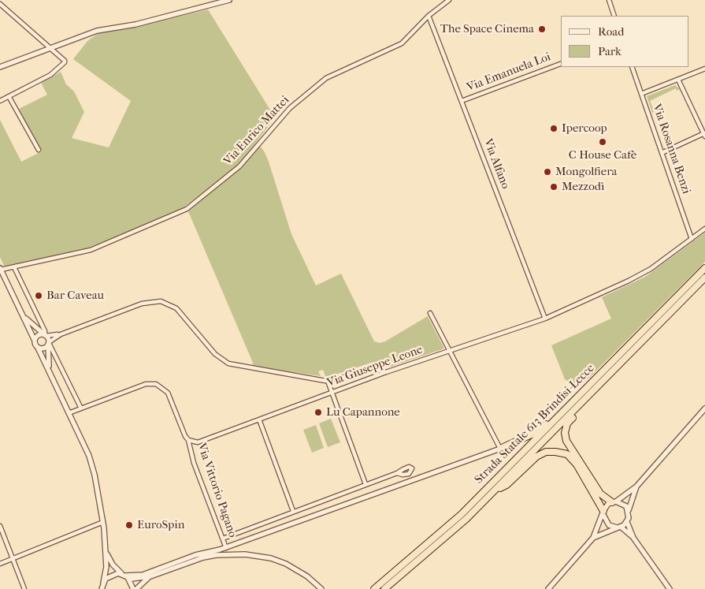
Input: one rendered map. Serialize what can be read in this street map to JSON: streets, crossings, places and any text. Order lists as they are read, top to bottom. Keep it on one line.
{"streets":{"highway":["Strada Statale 613 Brindisi-Lecce"],"street":["Via Emanuela Loi","Via Enrico Mattei","Via Rosanna Benzi","Via Alfano","Via Giuseppe Leone","Via Vittorio Pagano"]},"crossings":[["Via Emanuela Loi","Via Alfano"],["Via Enrico Mattei","Via Alfano"],["Via Rosanna Benzi","Via Giuseppe Leone"],["Via Alfano","Via Giuseppe Leone"],["Via Giuseppe Leone","Via Vittorio Pagano"]],"places":["The Space Cinema","Ipercoop","C House Cafè","Mongolfiera","Mezzodì","Bar Caveau","Lu Capannone","EuroSpin"],"legend":["Road","Park"]}
